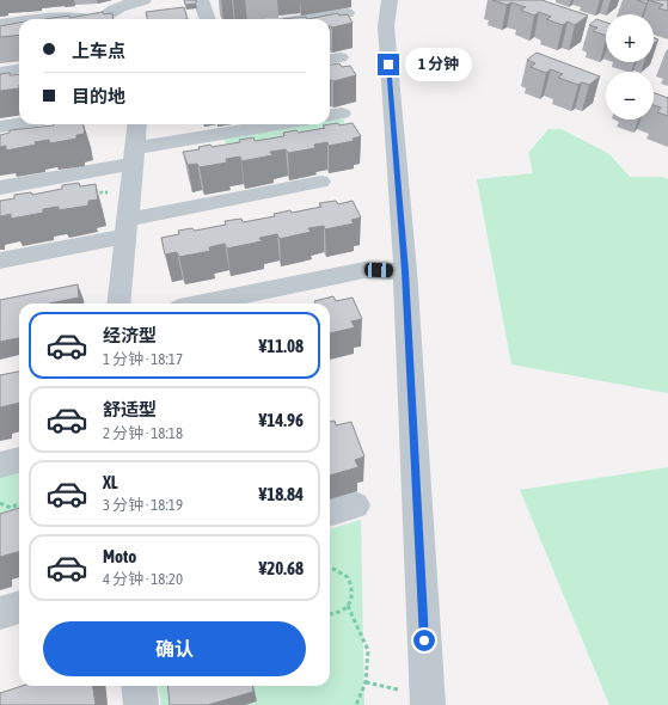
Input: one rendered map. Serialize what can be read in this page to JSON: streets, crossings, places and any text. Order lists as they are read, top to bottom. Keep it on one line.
{"page":{"map_buttons":["+","−"],"banner":["上车点","目的地"],"bubble":"1 分钟","list":[{"name":"经济型","note":"1 分钟 · 18:17","value":"¥11.08"},{"name":"舒适型","note":"2 分钟 · 18:18","value":"¥14.96"},{"name":"XL","note":"3 分钟 · 18:19","value":"¥18.84"},{"name":"Moto","note":"4 分钟 · 18:20","value":"¥20.68"}],"buttons":"确认"}}
